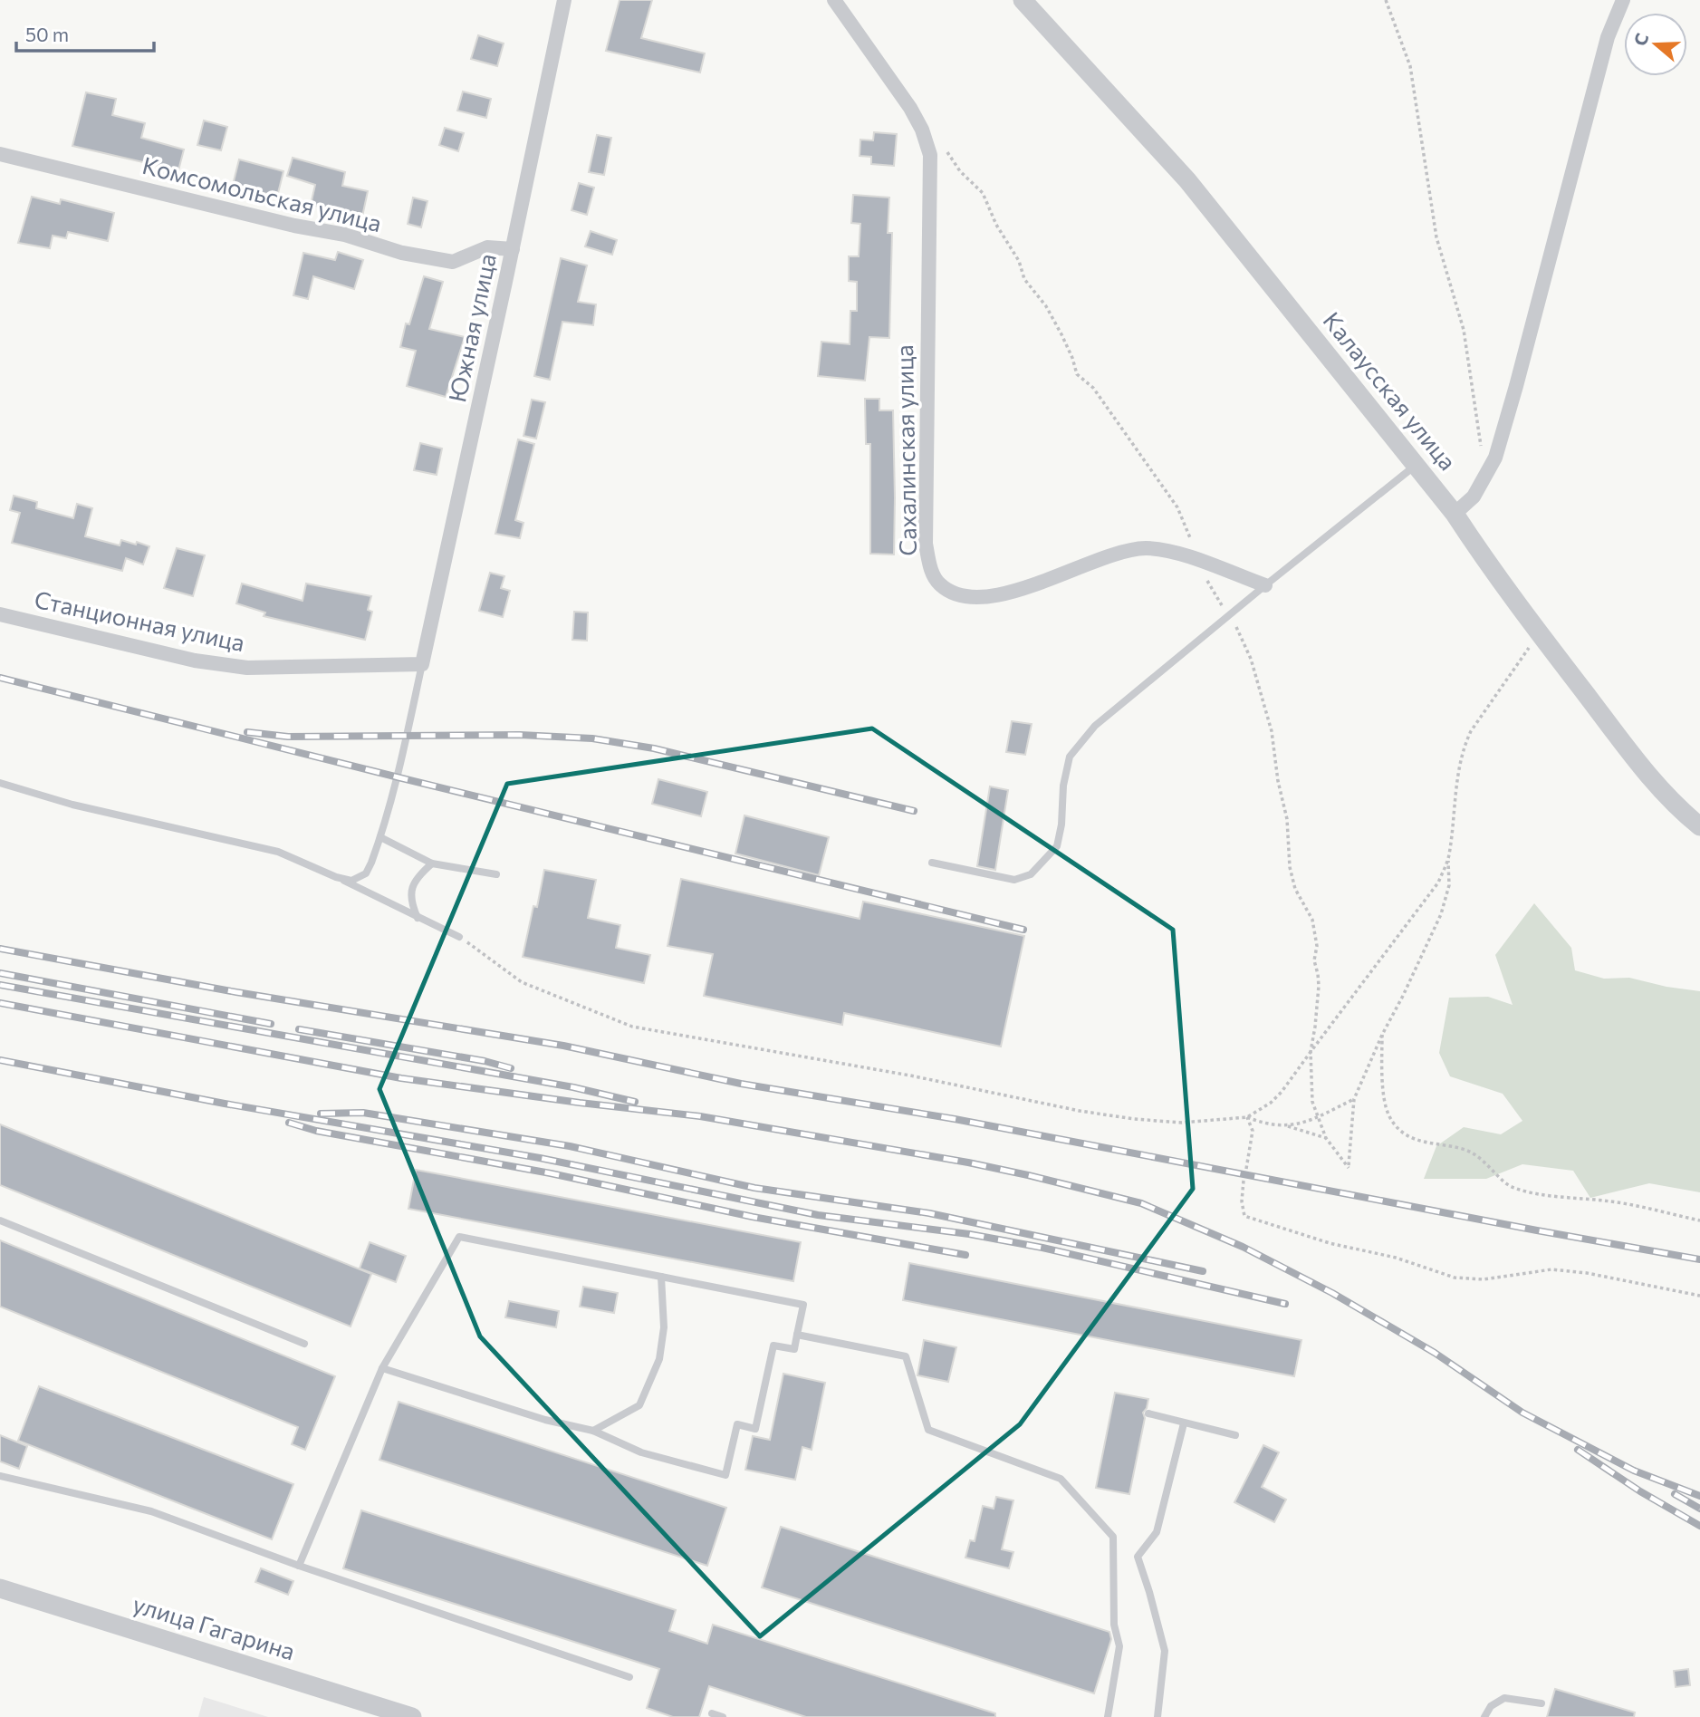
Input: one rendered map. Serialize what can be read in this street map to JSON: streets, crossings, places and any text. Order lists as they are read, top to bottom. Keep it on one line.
{"streets":{"street":["Комсомольская улица","Южная улица","Калаусская улица","Сахалинская улица","Станционная улица","улица Гагарина"]},"crossings":[["Комсомольская улица","Южная улица"],["Южная улица","Станционная улица"]],"scale_bar":"50 m","north":"left"}
